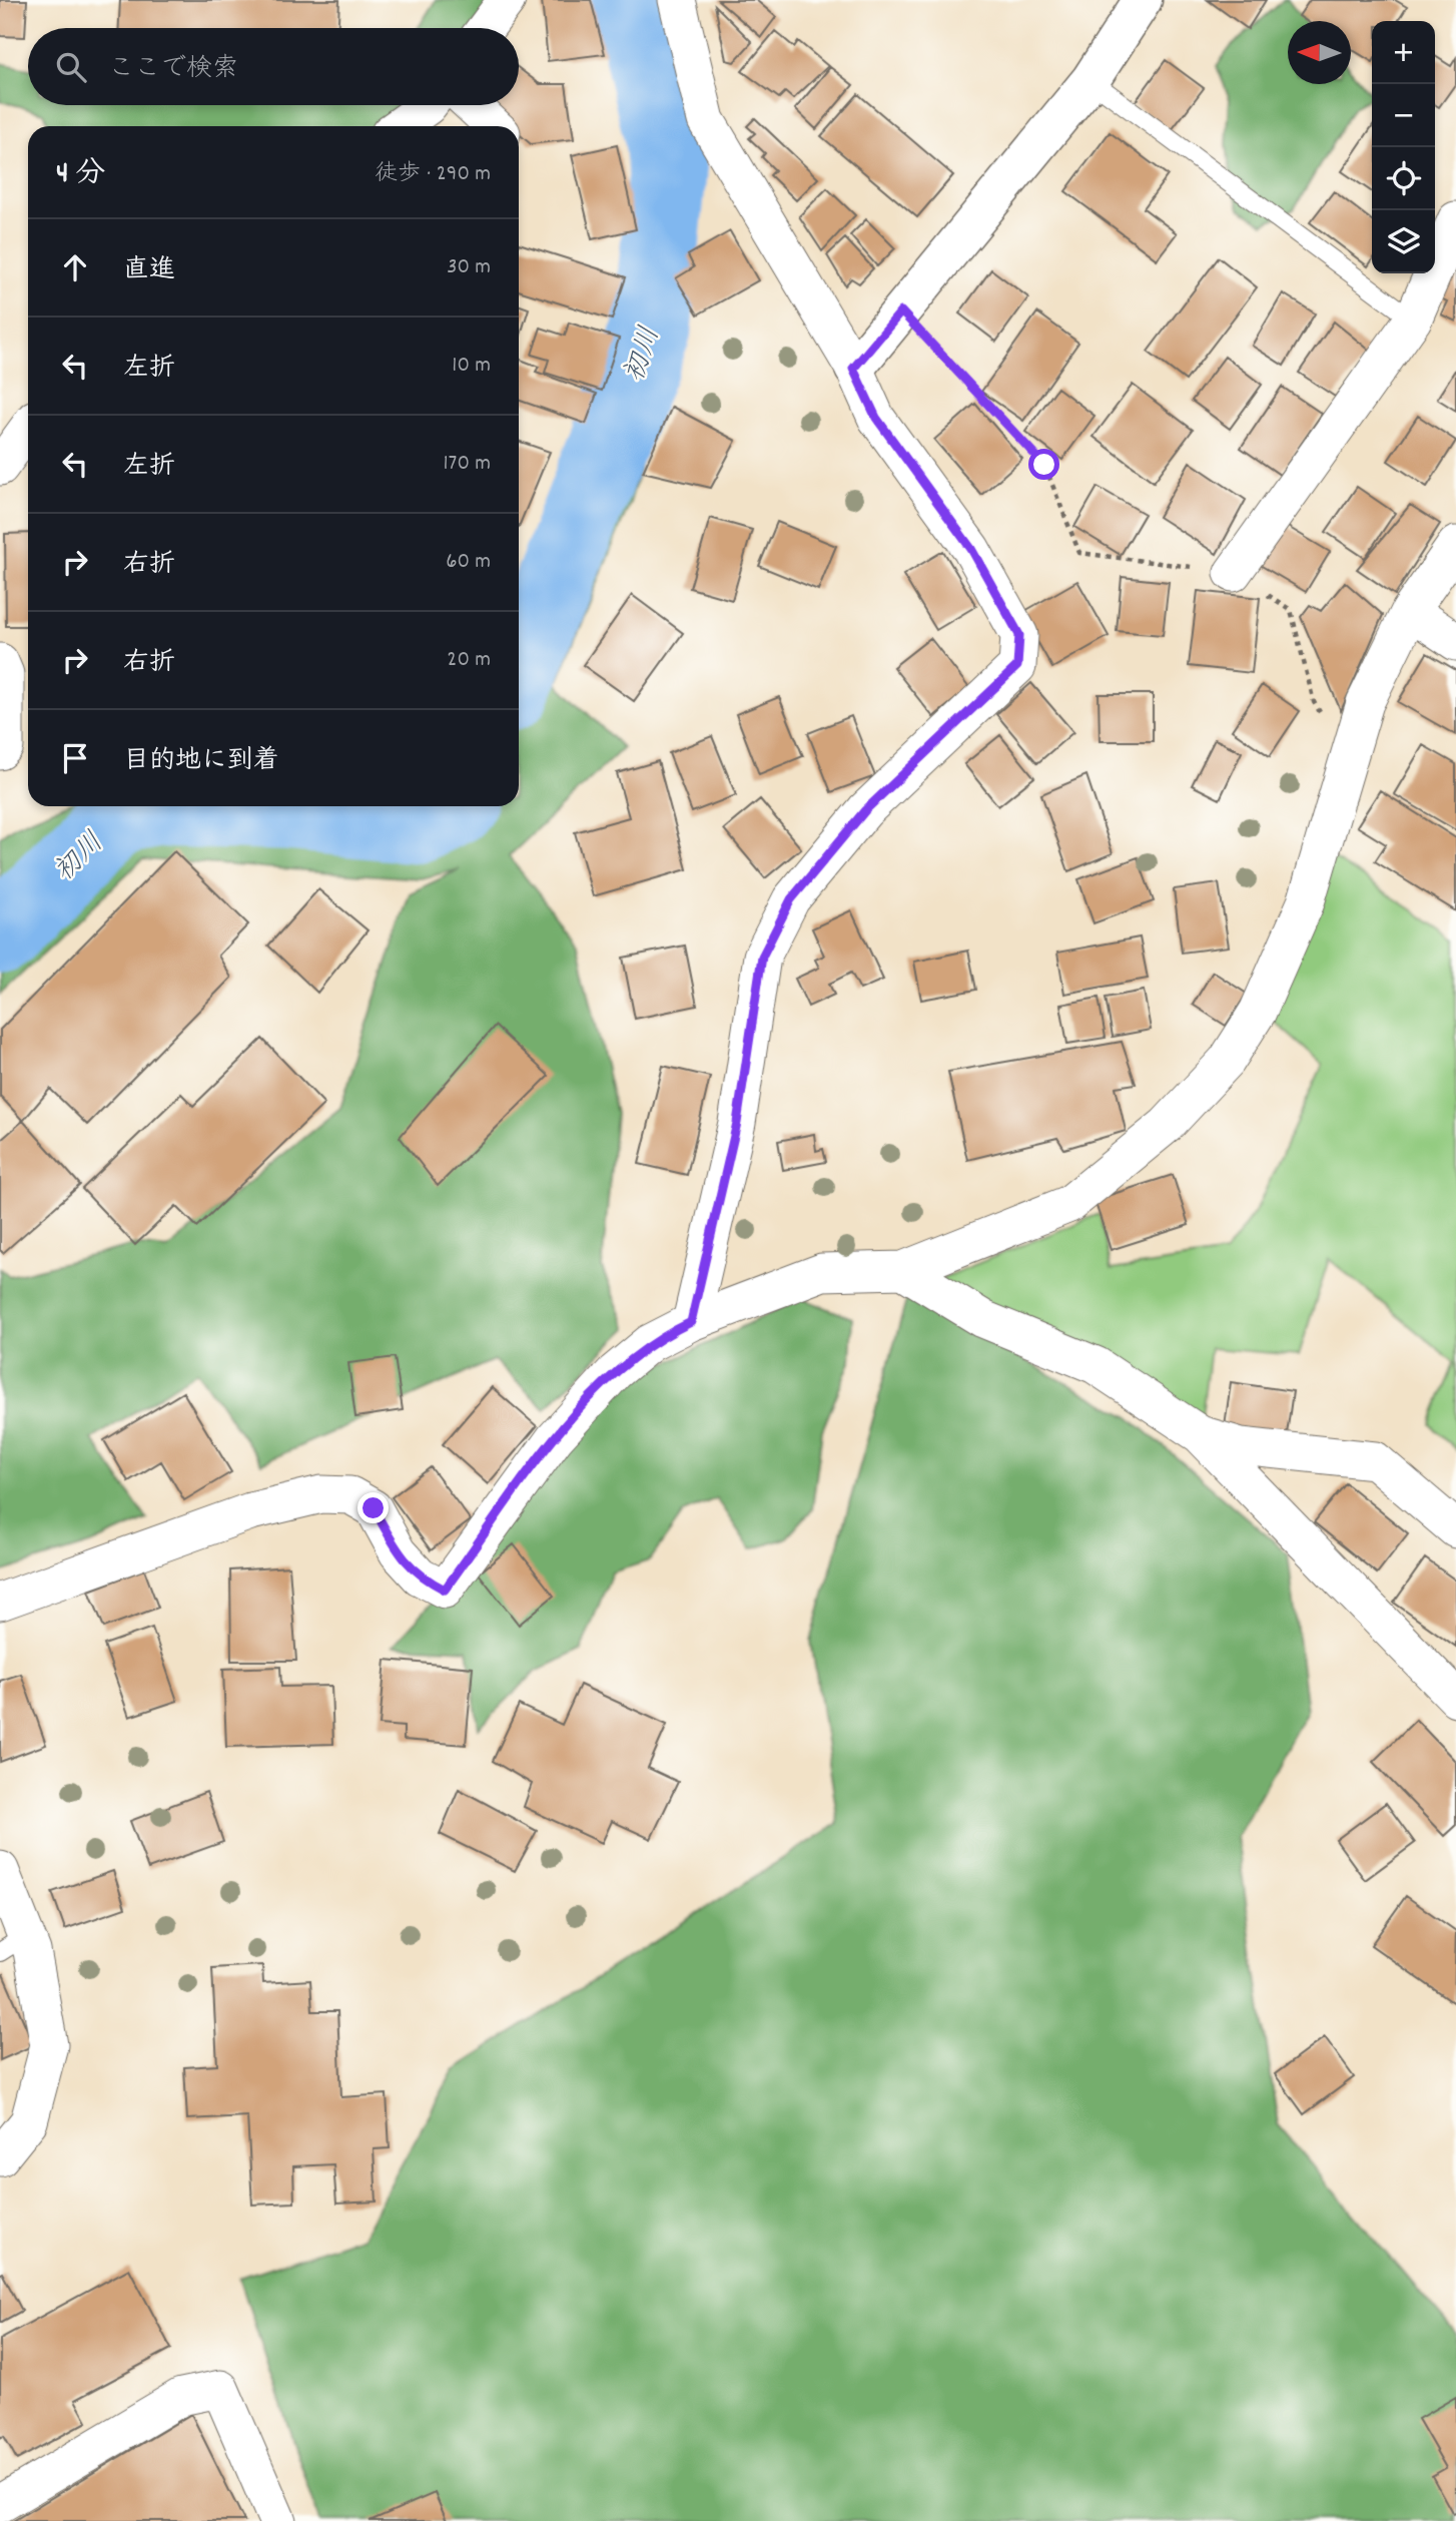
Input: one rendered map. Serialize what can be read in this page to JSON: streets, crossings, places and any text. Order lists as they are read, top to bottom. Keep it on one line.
{"water":["初川"],"north":"left","page":{"map_buttons":["+","−"],"search":"ここで検索","heading":["4 分","徒歩 · 290 m"],"list":[["直進","30 m"],["左折","10 m"],["左折","170 m"],["右折","60 m"],["右折","20 m"],"目的地に到着"]}}
